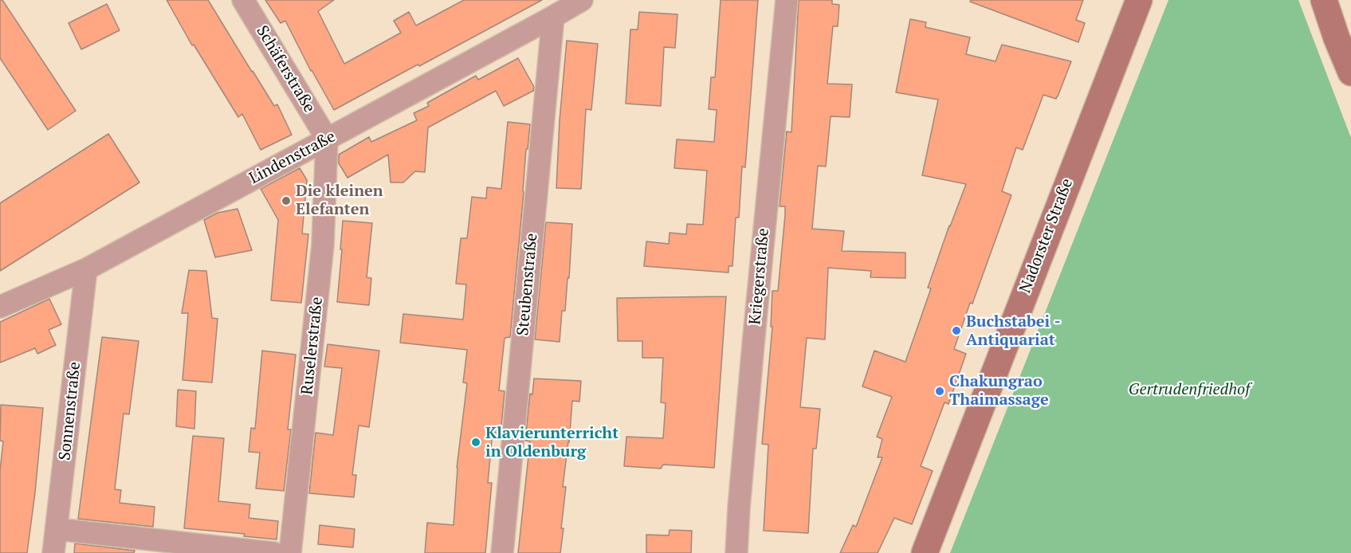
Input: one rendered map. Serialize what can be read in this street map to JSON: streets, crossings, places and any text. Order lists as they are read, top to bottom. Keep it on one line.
{"streets":{"street":["Schäferstraße","Lindenstraße","Nadorster Straße","Kriegerstraße","Steubenstraße","Ruselerstraße","Sonnenstraße"]},"crossings":[["Schäferstraße","Lindenstraße"],["Schäferstraße","Ruselerstraße"],["Lindenstraße","Steubenstraße"],["Lindenstraße","Ruselerstraße"],["Lindenstraße","Sonnenstraße"]],"parks":["Gertrudenfriedhof"],"places":["Die kleinen Elefanten","Buchstabei - Antiquariat","Chakungrao Thaimassage","Klavierunterricht in Oldenburg"]}
